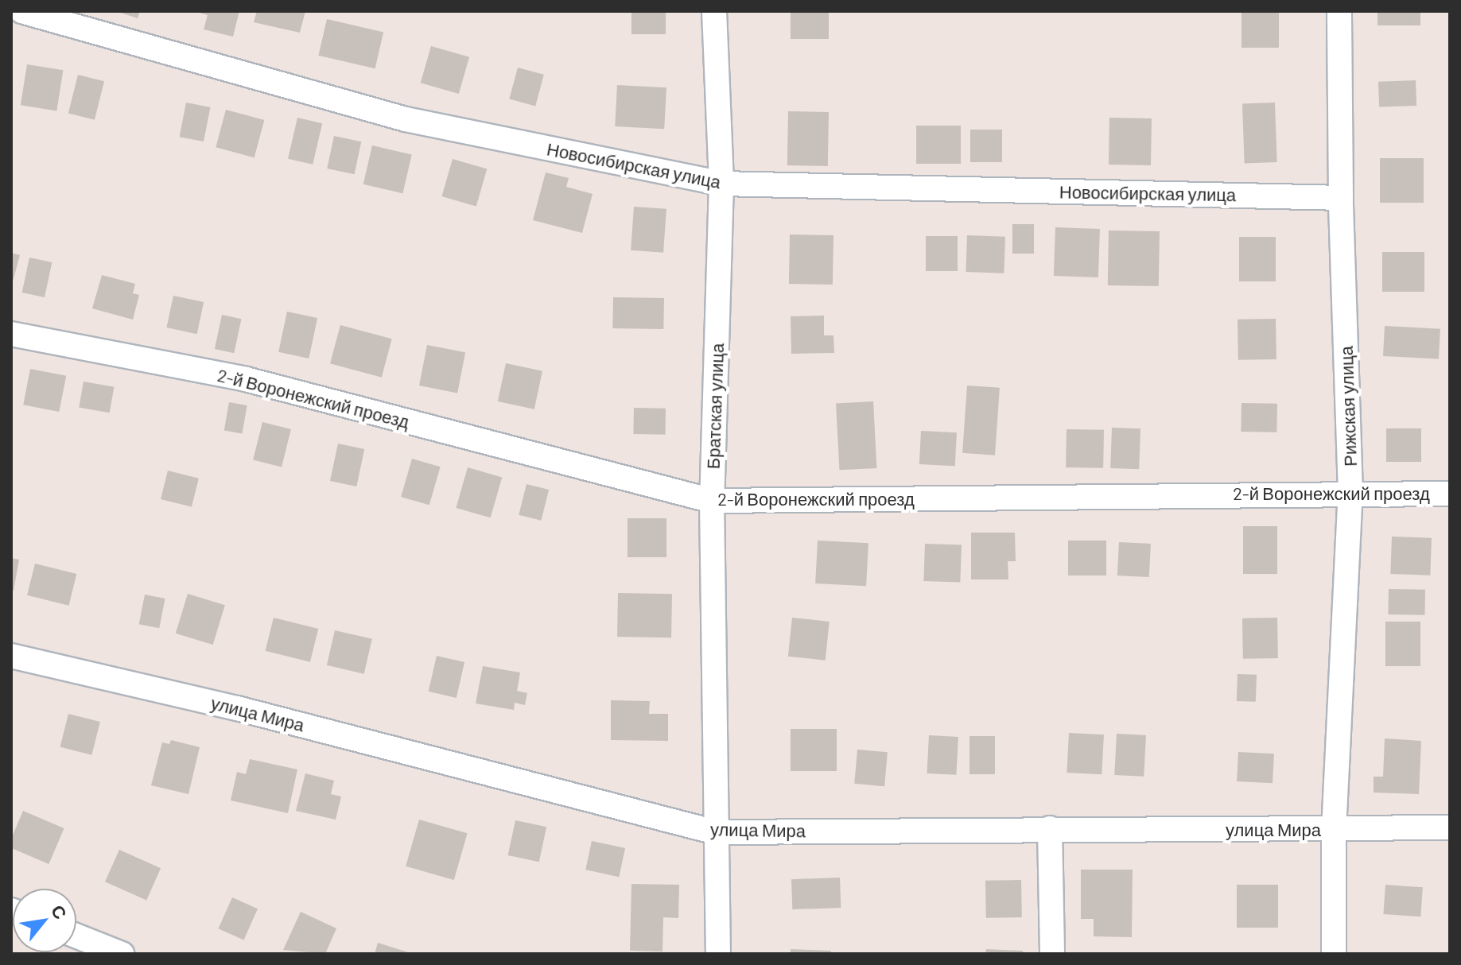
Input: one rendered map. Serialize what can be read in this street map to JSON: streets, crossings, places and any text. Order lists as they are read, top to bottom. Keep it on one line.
{"streets":{"street":["Новосибирская улица","2-й Воронежский проезд","Братская улица","Рижская улица","улица Мира"]},"crossings":[["Новосибирская улица","Братская улица"],["Новосибирская улица","Рижская улица"],["2-й Воронежский проезд","Братская улица"],["2-й Воронежский проезд","Рижская улица"],["Братская улица","улица Мира"],["Рижская улица","улица Мира"]],"north":"top right"}
